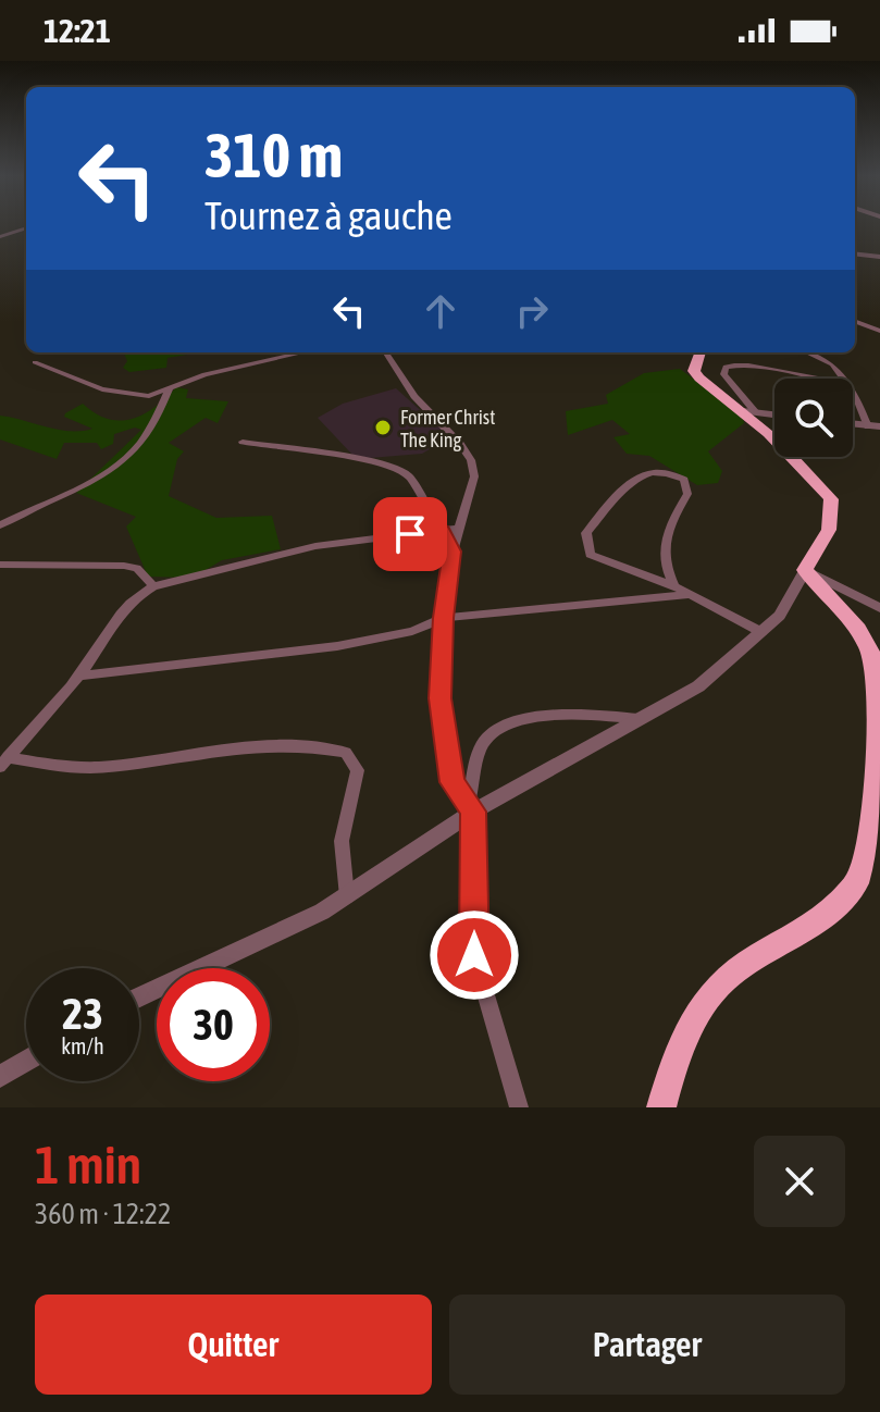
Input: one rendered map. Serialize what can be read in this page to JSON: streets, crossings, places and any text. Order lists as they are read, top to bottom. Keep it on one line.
{"places":["Former Christ The King"],"page":{"status":"12:21","turn":["310 m","Tournez à gauche"],"speed":"23 km/h","limit":"30","heading":["1 min","360 m · 12:22"],"buttons":["Quitter","Partager"]}}
